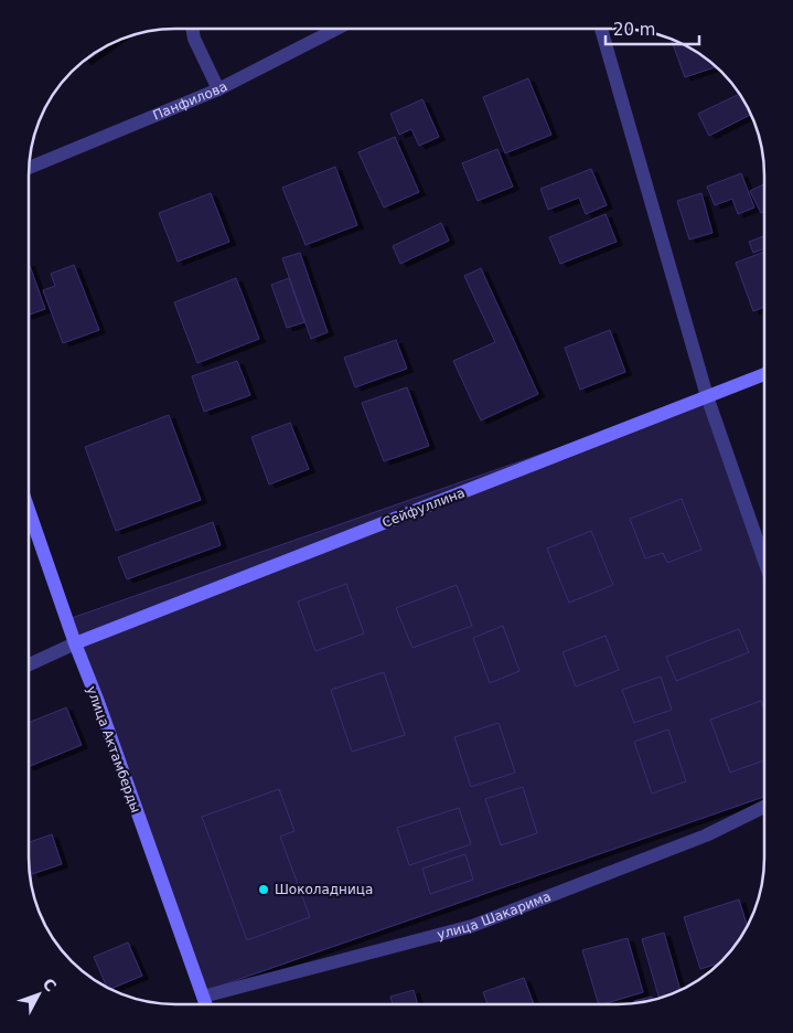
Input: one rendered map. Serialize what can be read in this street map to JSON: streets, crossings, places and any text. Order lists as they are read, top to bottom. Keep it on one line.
{"streets":{"main road":["Сейфуллина","улица Актамберды"],"street":["Панфилова","улица Шакарима"]},"crossings":[["Сейфуллина","улица Актамберды"],["улица Актамберды","улица Шакарима"]],"places":["Шоколадница"],"scale_bar":"20 m","north":"top right"}
